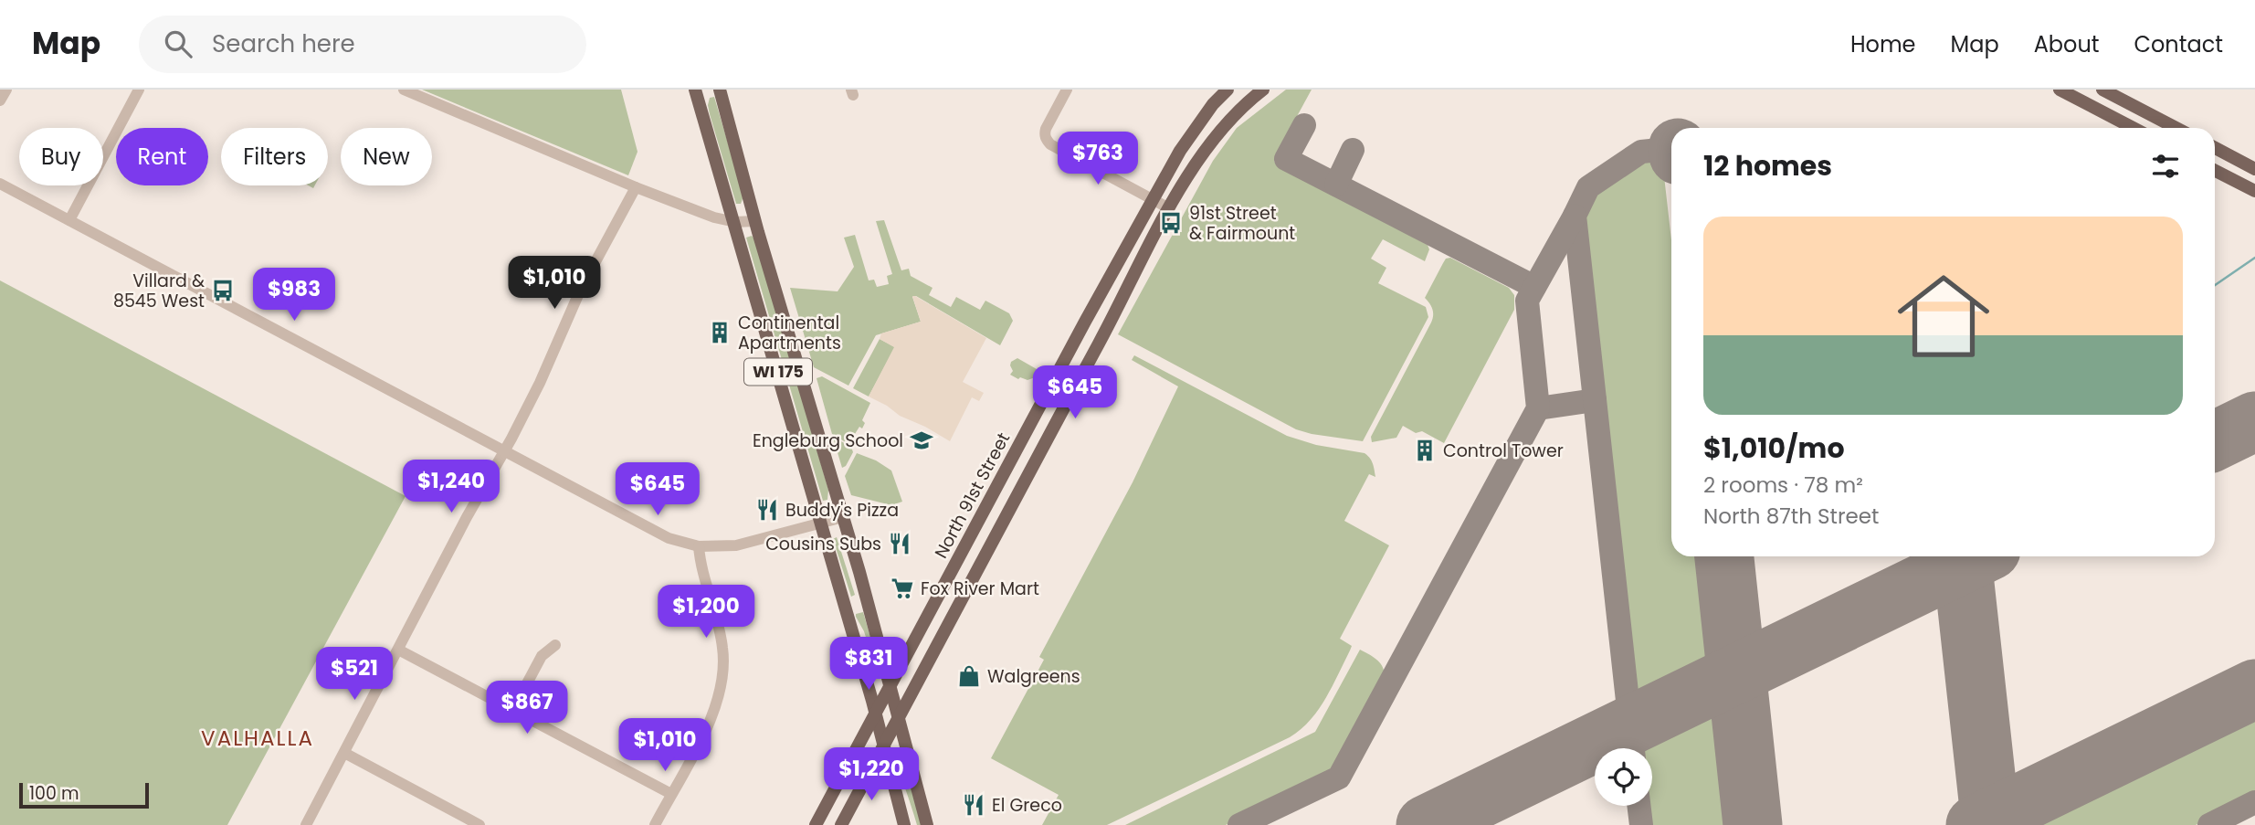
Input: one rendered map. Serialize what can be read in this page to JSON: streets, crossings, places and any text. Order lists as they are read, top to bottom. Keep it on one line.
{"streets":{"main road":["WI 175","North 91st Street"]},"crossings":[["WI 175","North 91st Street"]],"districts":["VALHALLA"],"places":{"bus stop":["91st Street & Fairmount","Villard & 8545 West"],"building":["Continental Apartments","Control Tower"],"school or university":["Engleburg School"],"restaurant":["Buddy's Pizza","Cousins Subs","El Greco"],"supermarket":["Fox River Mart"],"shop":["Walgreens"]},"scale_bar":"100 m","page":{"header":"Map","search":"Search here","nav":["Home","Map","About","Contact"],"chip":["Buy","Rent","Filters","New"],"heading":"12 homes","price":["$763","$1,010","$983","$645","$1,240","$645","$1,200","$831","$521","$867","$1,010","$1,220"],"list":[{"name":"$1,010/mo","note":"2 rooms · 78 m² · North 87th Street"}],"scale":"100 m"}}
